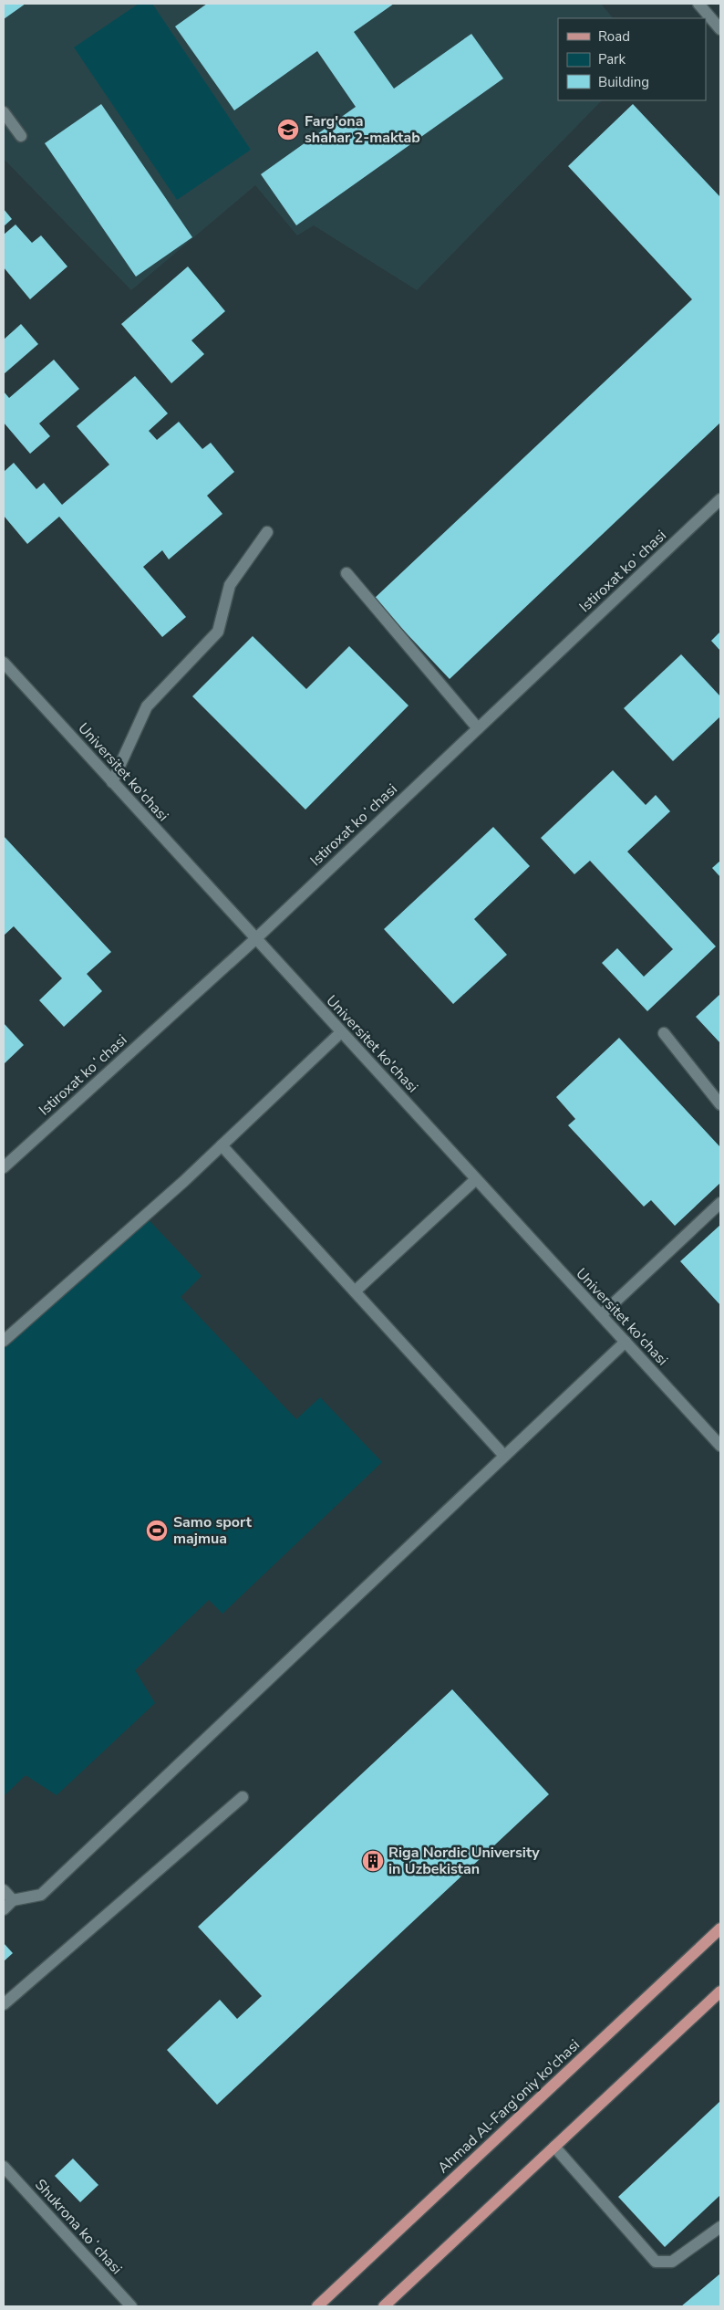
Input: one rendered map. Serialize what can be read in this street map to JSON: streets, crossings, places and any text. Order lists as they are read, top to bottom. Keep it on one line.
{"streets":{"main road":["Ahmad Al-Farg'oniy ko'chasi"],"street":["Istiroxat koʻchasi","Universitet ko'chasi","Shukrona koʻchasi"]},"crossings":[["Istiroxat koʻchasi","Universitet ko'chasi"]],"places":{"school or university":["Farg'ona shahar 2-maktab"],"sports":["Samo sport majmua"],"building":["Riga Nordic University in Uzbekistan"]},"legend":["Road","Park","Building"]}
